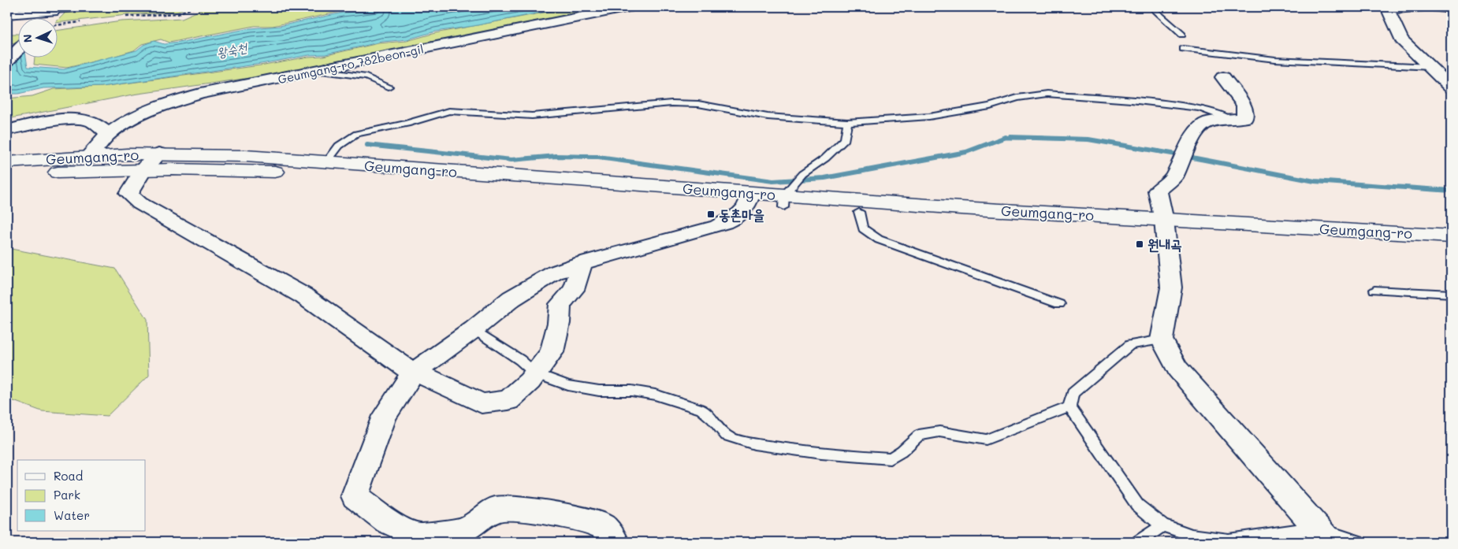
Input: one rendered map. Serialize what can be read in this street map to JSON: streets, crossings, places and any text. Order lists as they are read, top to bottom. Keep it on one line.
{"streets":{"street":["Geumgang-ro 782beon-gil","Geumgang-ro"]},"crossings":[["Geumgang-ro 782beon-gil","Geumgang-ro"]],"water":["왕숙천"],"places":{"transit":["동촌마을","원내곡"]},"legend":["Road","Park","Water"],"north":"left"}
